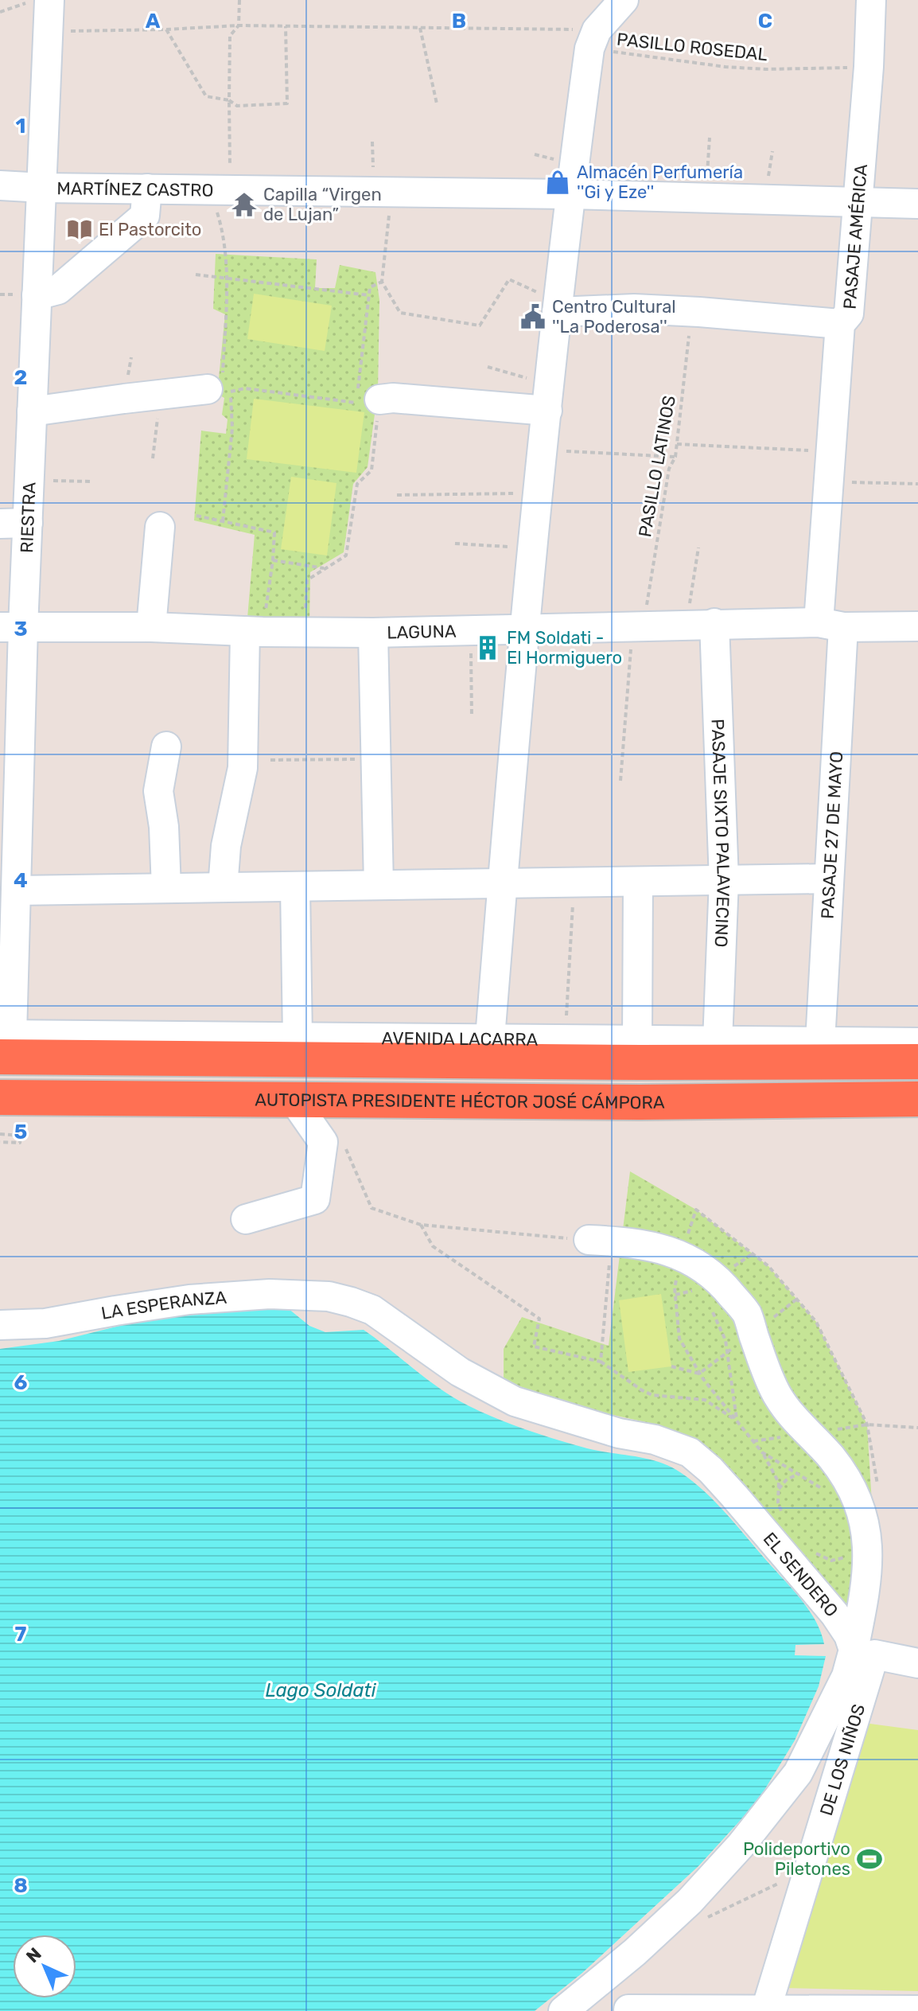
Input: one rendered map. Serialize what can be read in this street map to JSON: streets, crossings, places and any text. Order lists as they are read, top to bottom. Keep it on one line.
{"streets":{"highway":["AUTOPISTA PRESIDENTE HÉCTOR JOSÉ CÁMPORA"],"street":["MARTÍNEZ CASTRO","PASAJE AMÉRICA","RIESTRA","LAGUNA","PASAJE SIXTO PALAVECINO","PASAJE 27 DE MAYO","AVENIDA LACARRA","LA ESPERANZA","EL SENDERO","DE LOS NIÑOS"],"path":["PASILLO ROSEDAL","PASILLO LATINOS"]},"crossings":[["PASILLO ROSEDAL","PASAJE AMÉRICA"],["PASILLO ROSEDAL","RIESTRA"],["MARTÍNEZ CASTRO","PASAJE AMÉRICA"],["MARTÍNEZ CASTRO","RIESTRA"],["PASAJE AMÉRICA","LAGUNA"],["PASAJE AMÉRICA","PASAJE 27 DE MAYO"],["PASILLO LATINOS","LAGUNA"],["RIESTRA","LAGUNA"],["RIESTRA","AVENIDA LACARRA"],["LAGUNA","PASAJE SIXTO PALAVECINO"],["LAGUNA","PASAJE 27 DE MAYO"],["PASAJE SIXTO PALAVECINO","AVENIDA LACARRA"],["PASAJE 27 DE MAYO","AVENIDA LACARRA"],["LA ESPERANZA","EL SENDERO"],["EL SENDERO","DE LOS NIÑOS"]],"water":["Lago Soldati"],"places":{"shop":["Almacén Perfumería ''Gi y Eze''"],"temple":["Capilla “Virgen de Lujan”"],"library":["El Pastorcito"],"public building":["Centro Cultural ''La Poderosa''"],"building":["FM Soldati - El Hormiguero"],"sports":["Polideportivo Piletones"]},"north":"top left","grid":{"columns":["A","B","C"],"rows":["1","2","3","4","5","6","7","8"]}}
